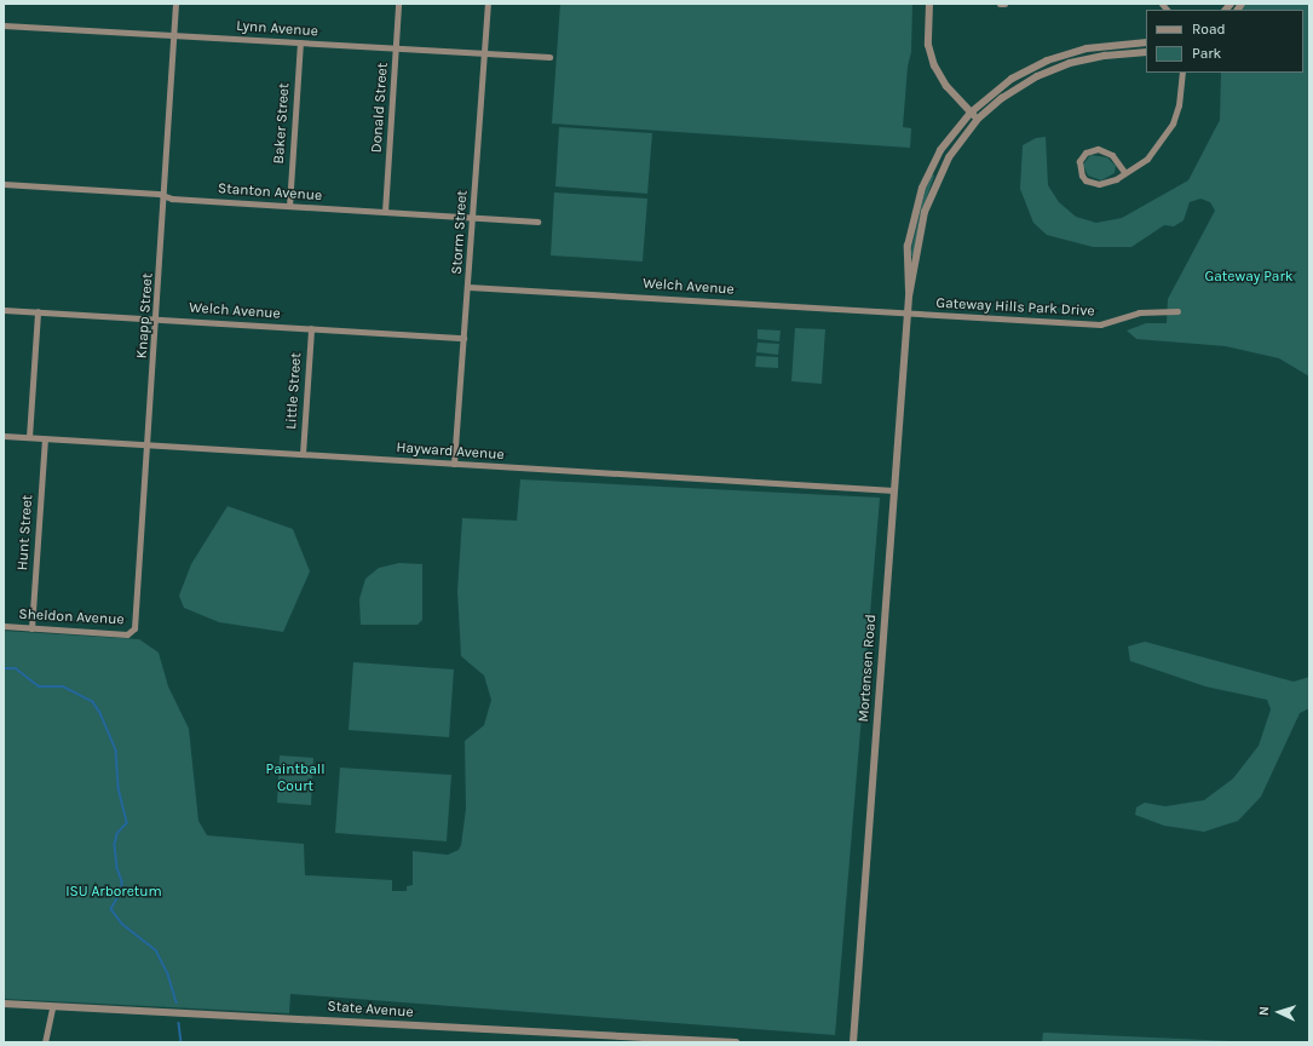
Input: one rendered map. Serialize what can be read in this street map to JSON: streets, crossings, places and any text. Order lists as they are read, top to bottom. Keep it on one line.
{"streets":{"street":["Lynn Avenue","Donald Street","Baker Street","Stanton Avenue","Storm Street","Welch Avenue","Gateway Hills Park Drive","Knapp Street","Little Street","Hayward Avenue","Hunt Street","Sheldon Avenue","Mortensen Road","State Avenue"]},"crossings":[["Lynn Avenue","Donald Street"],["Lynn Avenue","Baker Street"],["Lynn Avenue","Storm Street"],["Lynn Avenue","Knapp Street"],["Donald Street","Stanton Avenue"],["Baker Street","Stanton Avenue"],["Stanton Avenue","Storm Street"],["Stanton Avenue","Knapp Street"],["Storm Street","Welch Avenue"],["Storm Street","Hayward Avenue"],["Welch Avenue","Gateway Hills Park Drive"],["Welch Avenue","Knapp Street"],["Welch Avenue","Little Street"],["Welch Avenue","Mortensen Road"],["Gateway Hills Park Drive","Mortensen Road"],["Knapp Street","Hayward Avenue"],["Knapp Street","Sheldon Avenue"],["Little Street","Hayward Avenue"],["Hayward Avenue","Hunt Street"],["Hayward Avenue","Mortensen Road"],["Hunt Street","Sheldon Avenue"]],"parks":["Gateway Park","Paintball Court","ISU Arboretum"],"legend":["Road","Park"],"north":"left"}
